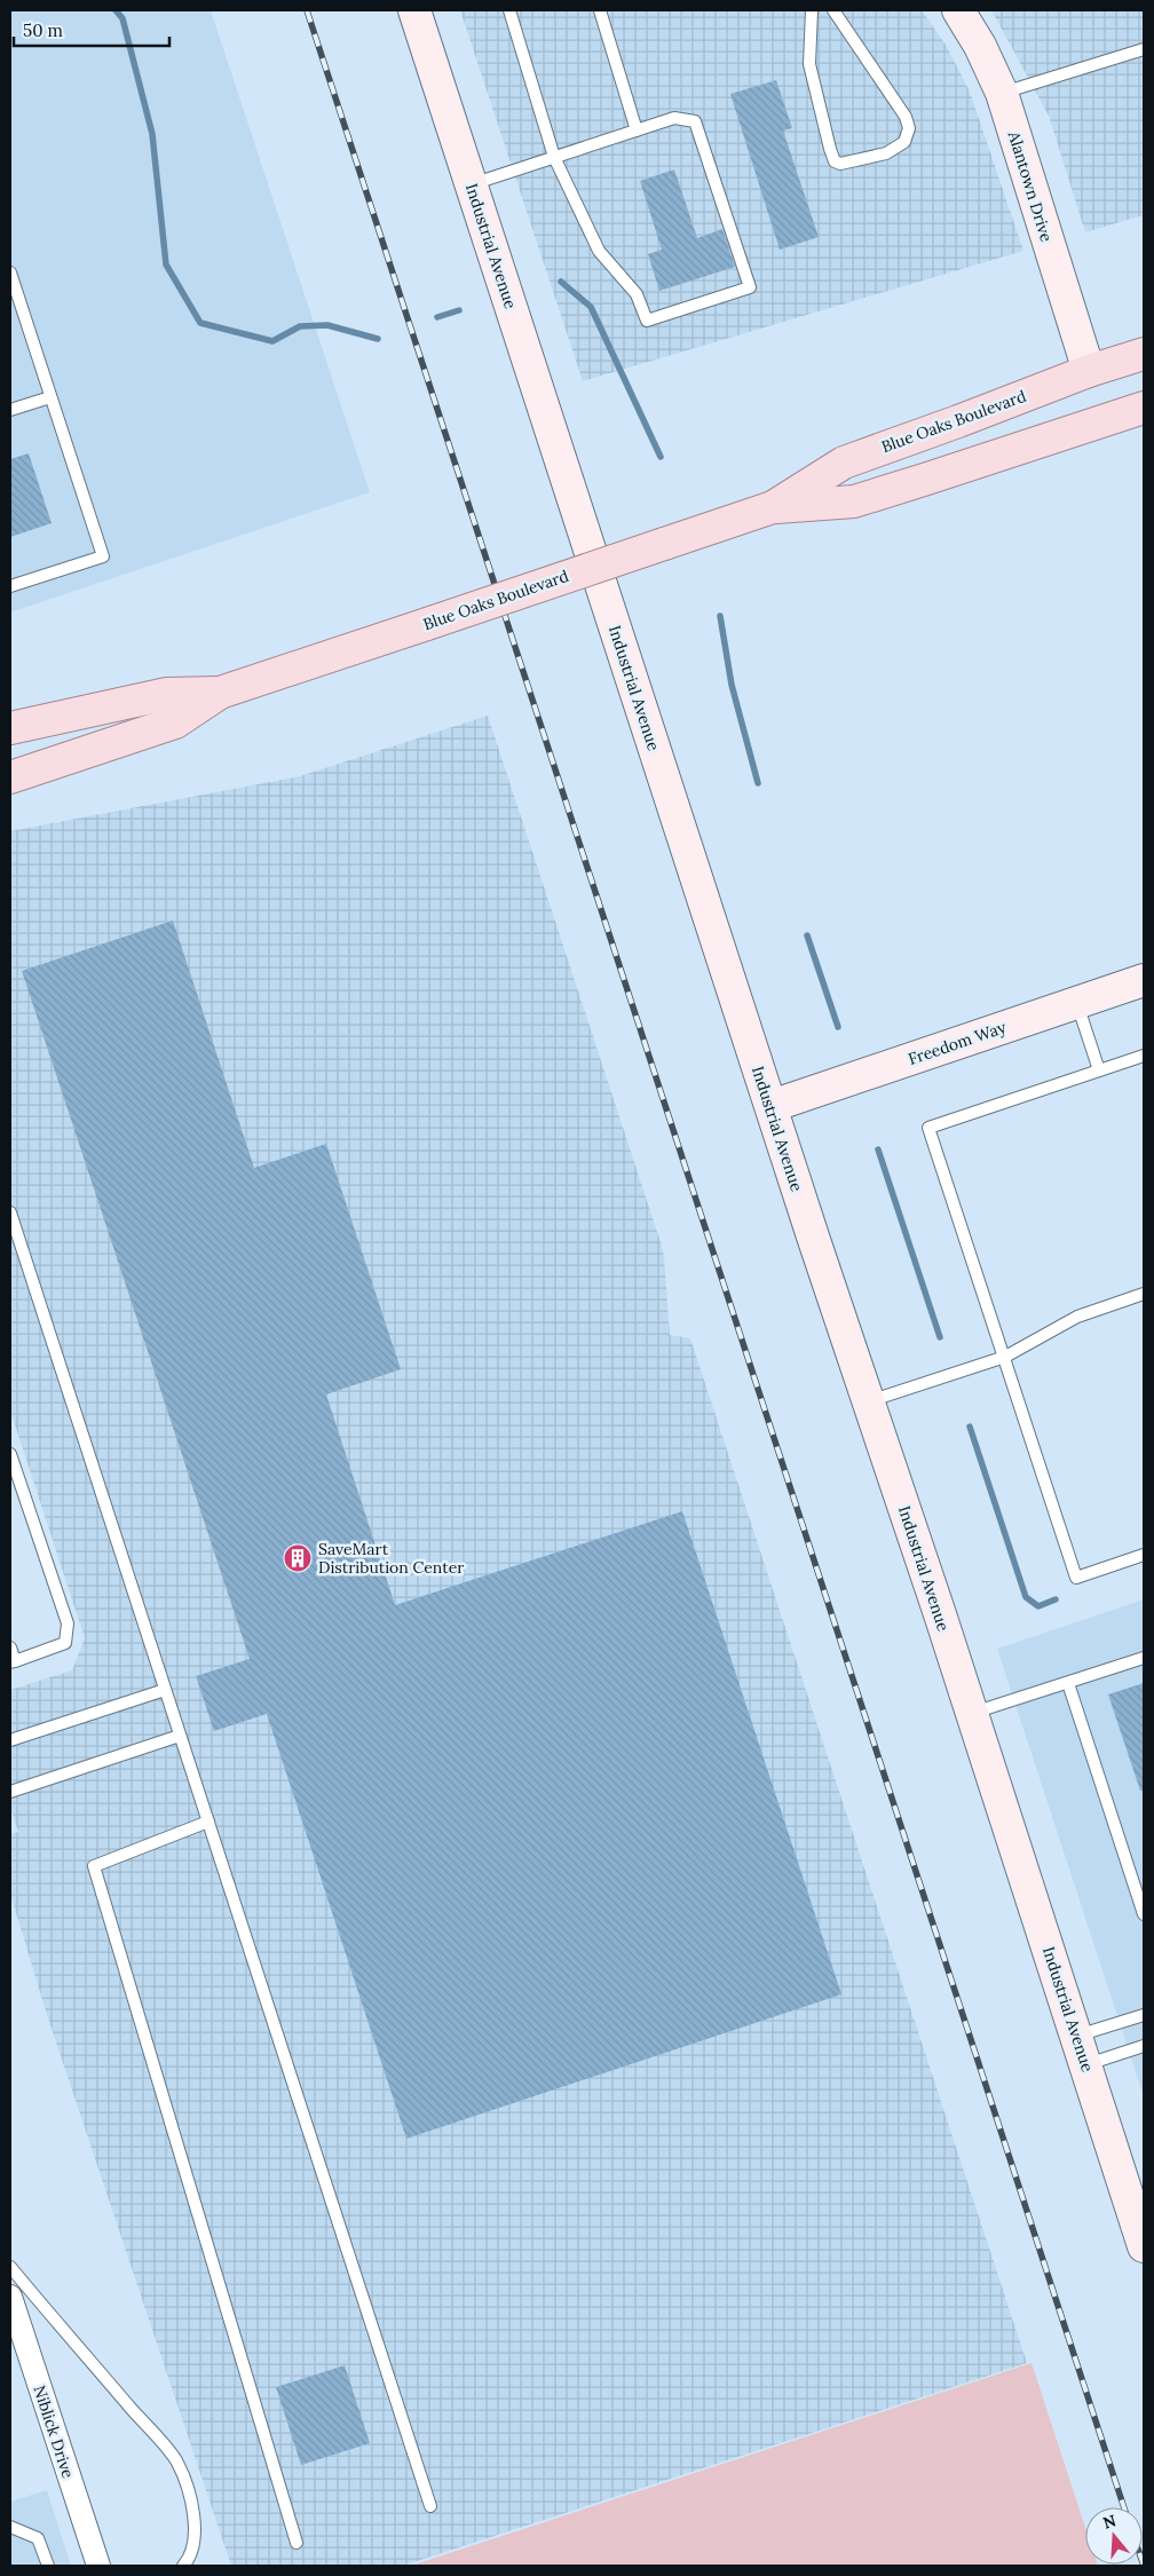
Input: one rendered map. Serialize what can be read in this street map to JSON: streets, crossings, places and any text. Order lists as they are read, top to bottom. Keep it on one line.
{"streets":{"main road":["Blue Oaks Boulevard"],"street":["Alantown Drive","Industrial Avenue","Freedom Way","Niblick Drive"]},"crossings":[["Alantown Drive","Blue Oaks Boulevard"],["Industrial Avenue","Freedom Way"]],"places":{"building":["SaveMart Distribution Center"]},"scale_bar":"50 m","north":"top"}
